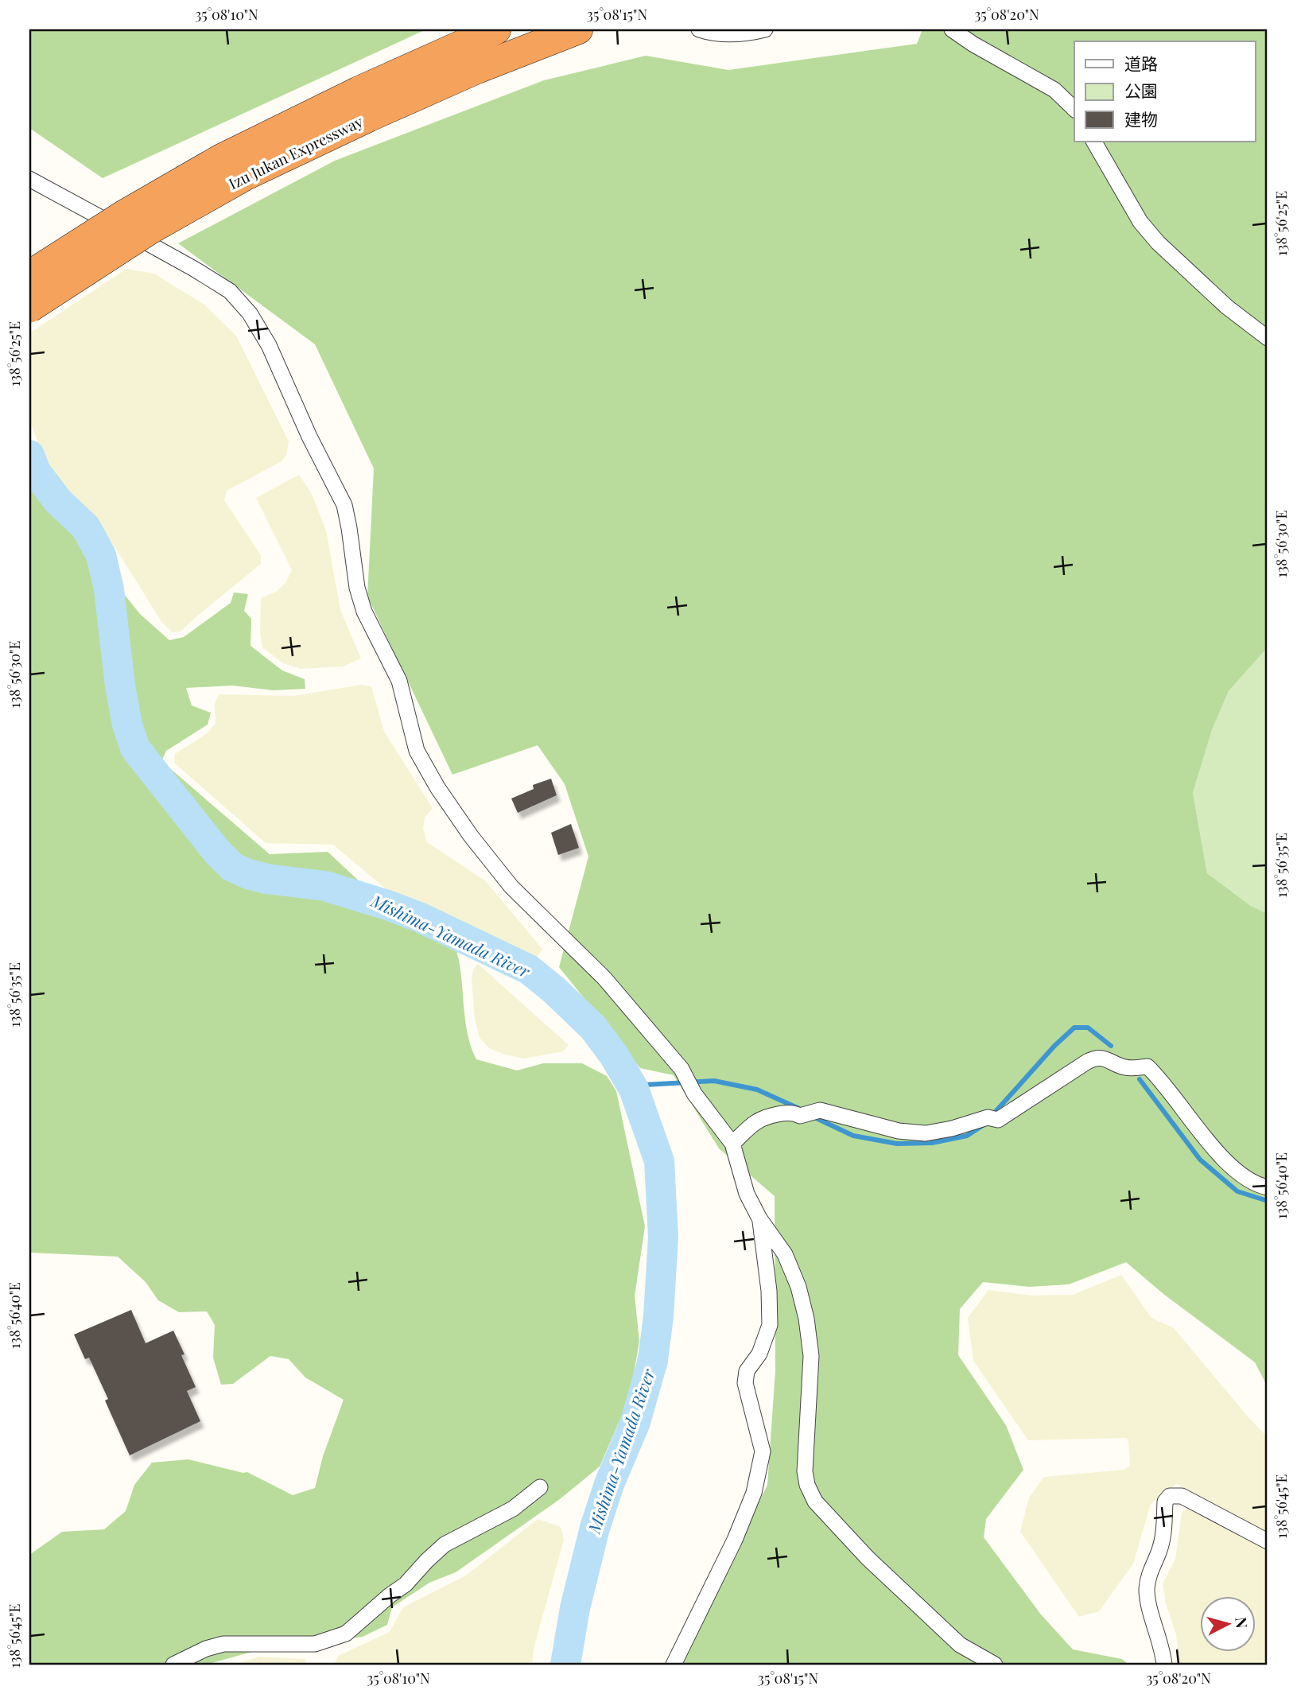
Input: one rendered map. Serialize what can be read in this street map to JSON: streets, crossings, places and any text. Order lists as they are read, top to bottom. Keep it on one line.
{"streets":{"highway":["Izu Jukan Expressway"]},"water":["Mishima-Yamada River"],"legend":["道路","公園","建物"],"north":"right","coordinates":["35°08'10\"N","35°08'15\"N","35°08'20\"N","138°56'25\"E","138°56'30\"E","138°56'35\"E","138°56'40\"E","138°56'45\"E"]}
